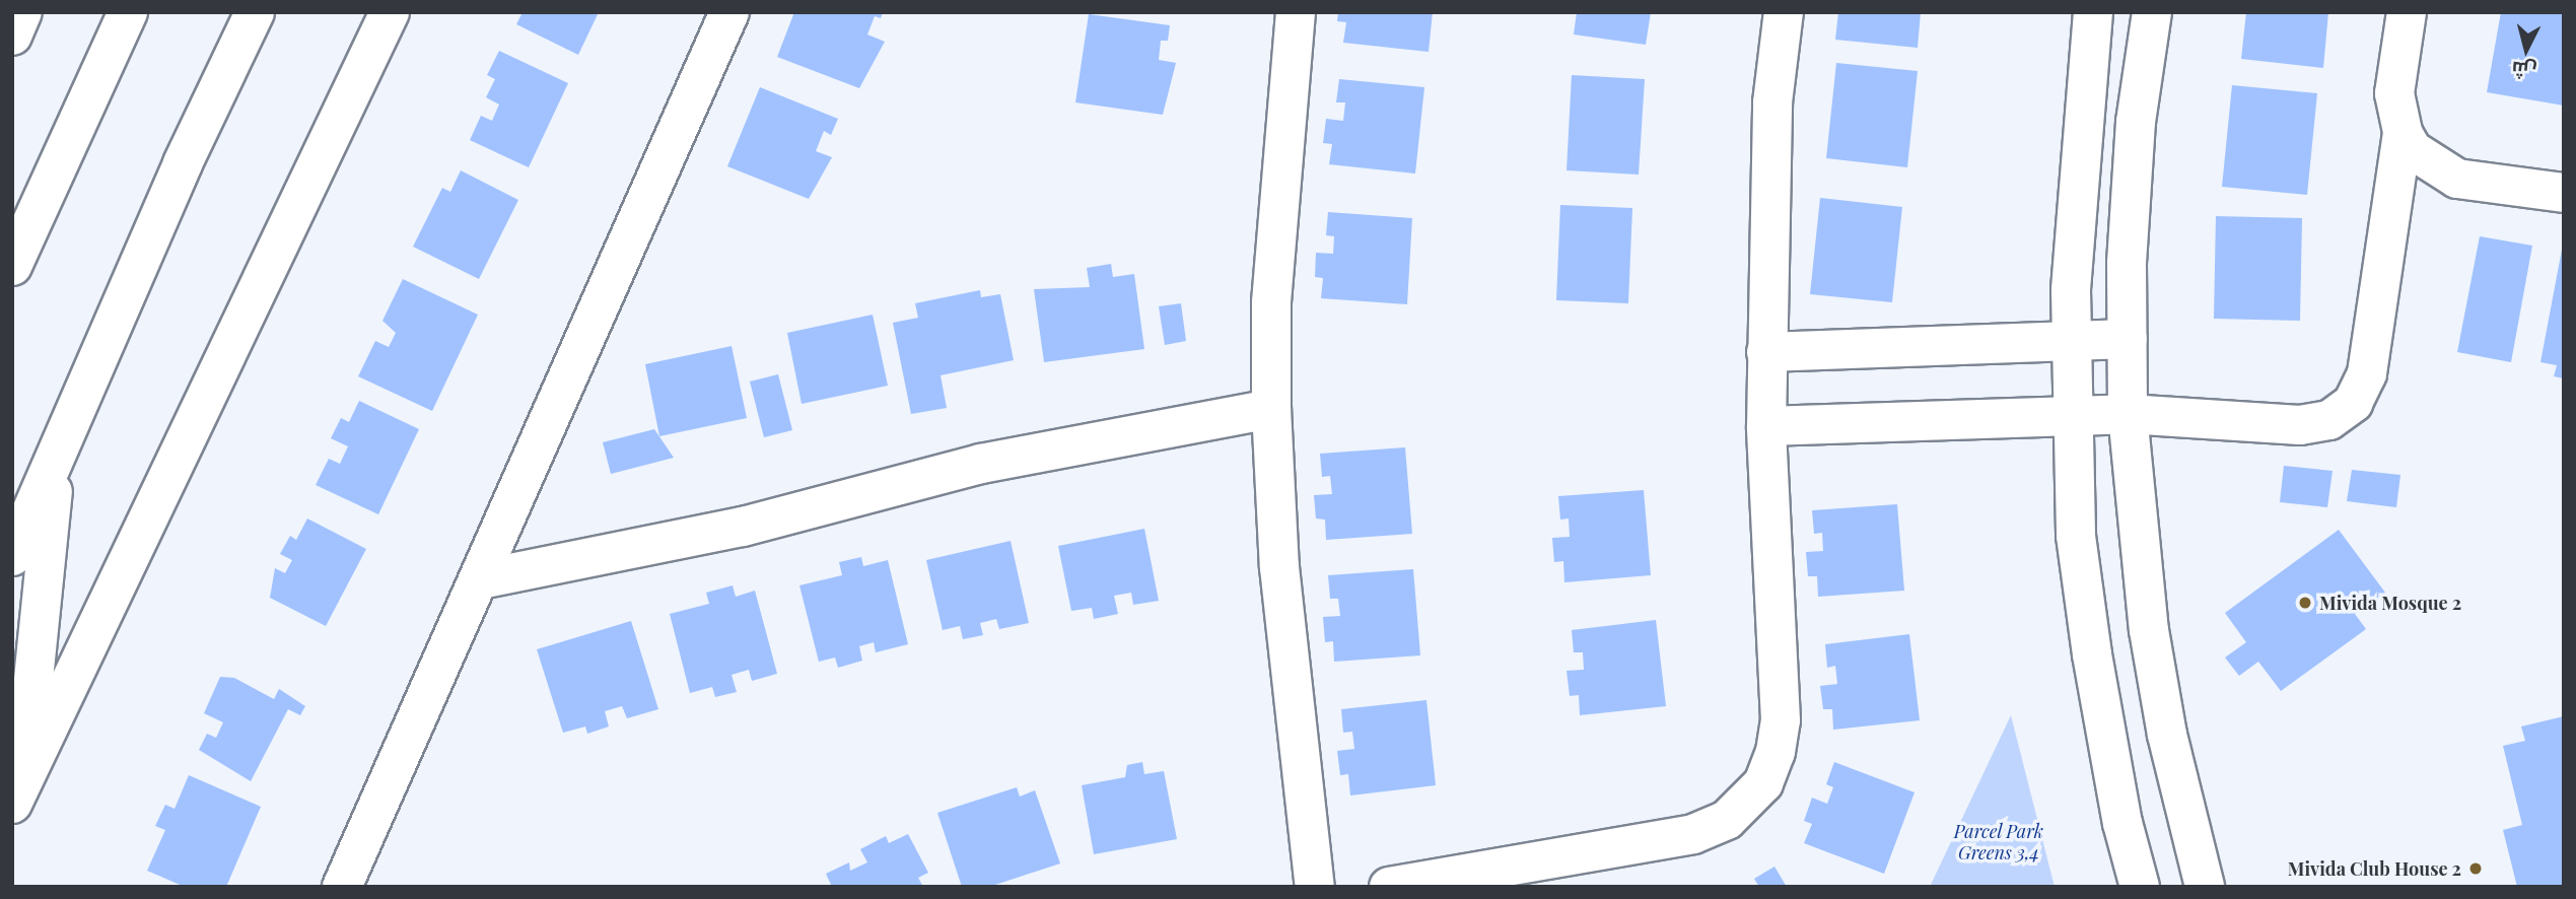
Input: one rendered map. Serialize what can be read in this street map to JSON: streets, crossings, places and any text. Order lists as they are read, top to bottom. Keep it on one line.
{"parks":["Parcel Park Greens 3,4"],"places":["Mivida Mosque 2","Mivida Club House 2"],"north":"bottom"}
